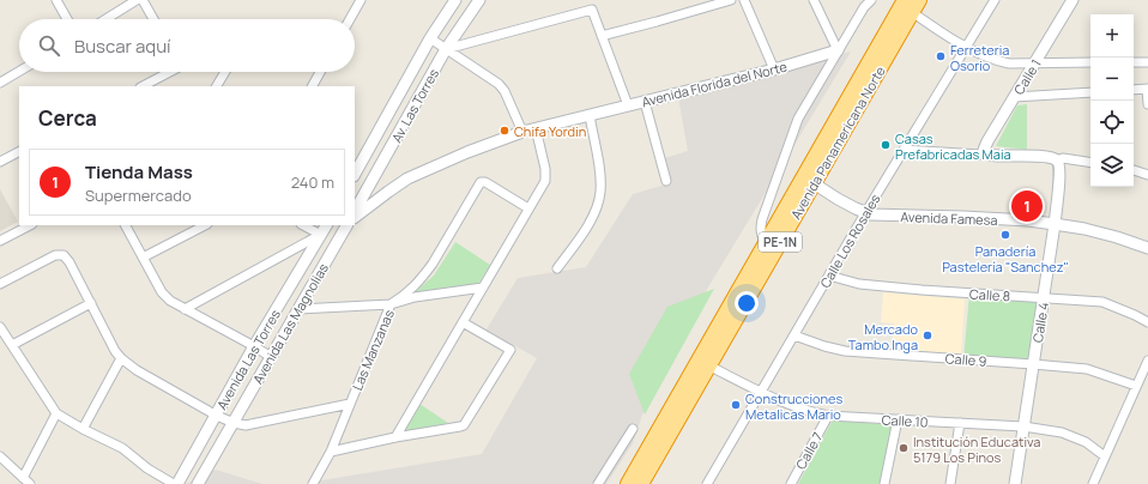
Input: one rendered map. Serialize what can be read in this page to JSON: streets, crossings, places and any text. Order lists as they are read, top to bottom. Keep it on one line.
{"streets":{"highway":["Avenida Panamericana Norte","PE-1N"],"street":["Calle 1","Avenida Florida del Norte","Av. Las Torres","Avenida Famesa","Calle Los Rosales","Calle 8","Calle 4","Avenida Las Magnolias","Las Manzanas","Avenida Las Torres","Calle 9","Calle 10","Calle 7"]},"crossings":[["Avenida Panamericana Norte","Avenida Famesa"],["Avenida Panamericana Norte","Calle 10"],["Avenida Famesa","Calle Los Rosales"],["Avenida Famesa","Calle 4"],["Calle Los Rosales","Calle 8"],["Calle Los Rosales","Calle 9"],["Calle Los Rosales","Calle 10"],["Calle 8","Calle 4"],["Calle 4","Calle 9"],["Calle 4","Calle 10"],["Avenida Las Magnolias","Avenida Las Torres"],["Calle 10","Calle 7"]],"places":["Ferreteria Osorio","Chifa Yordin","Casas Prefabricadas Maia","Panadería Pastelería \"Sanchez\"","Mercado Tambo Inga","Construcciones Metalicas Mario","Institución Educativa 5179 Los Pinos"],"page":{"map_buttons":["+","−"],"search":"Buscar aquí","heading":"Cerca","list":[{"mark":"1","name":"Tienda Mass","note":"Supermercado","value":"240 m"}],"pins":"1"}}
